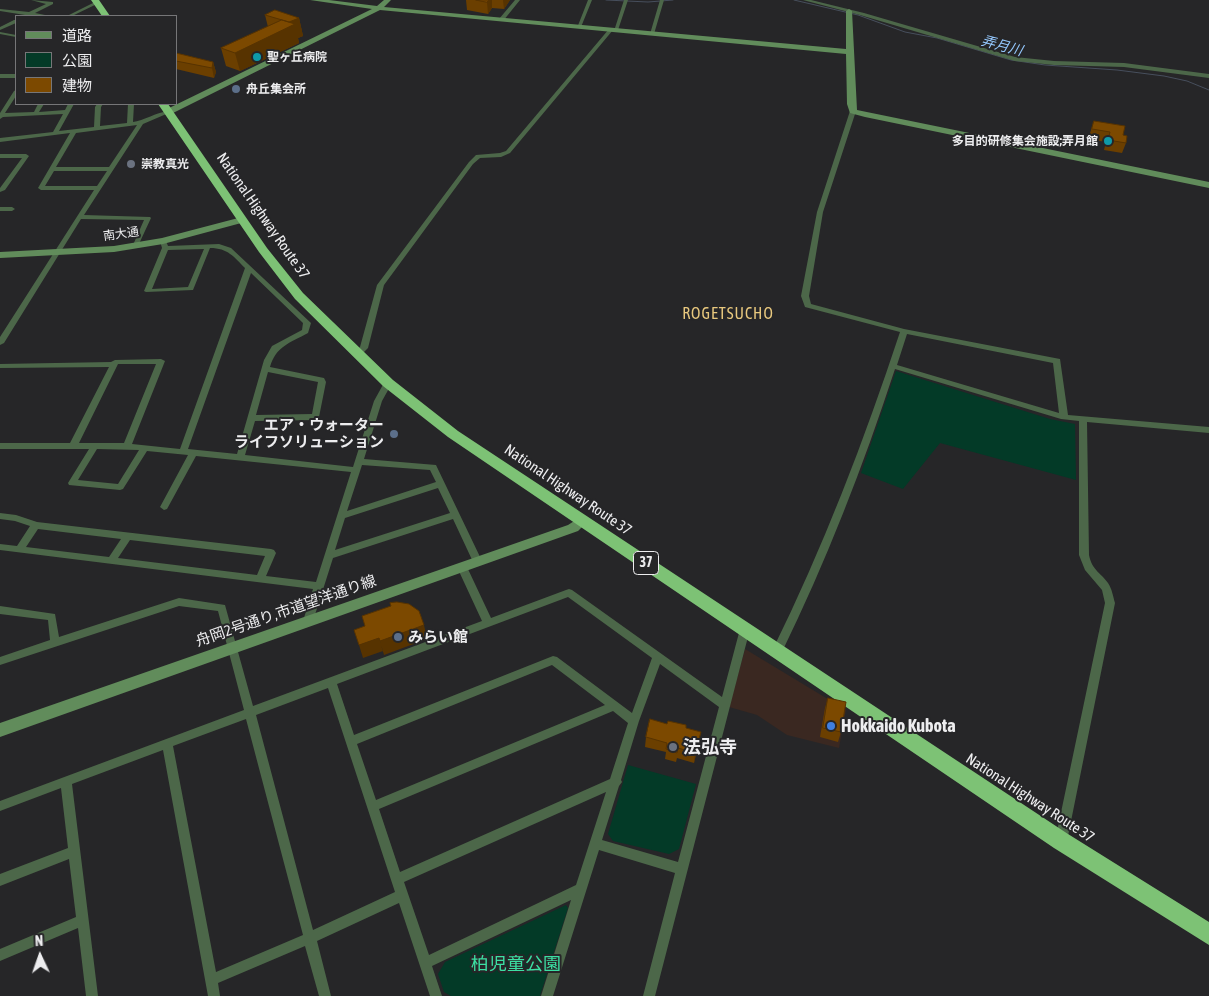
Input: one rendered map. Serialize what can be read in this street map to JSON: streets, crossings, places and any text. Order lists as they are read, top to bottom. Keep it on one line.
{"streets":{"highway":["National Highway Route 37","37"],"street":["南大通","舟岡2号通り,市道望洋通り線"]},"crossings":[["National Highway Route 37","南大通"],["National Highway Route 37","舟岡2号通り,市道望洋通り線"]],"districts":["ROGETSUCHO"],"water":["弄月川"],"parks":["柏児童公園"],"places":["聖ヶ丘病院","舟丘集会所","多目的研修集会施設;弄月館","崇教真光","エア・ウォーター ライフソリューション","みらい館","Hokkaido Kubota","法弘寺"],"legend":["道路","公園","建物"],"north":"top"}
